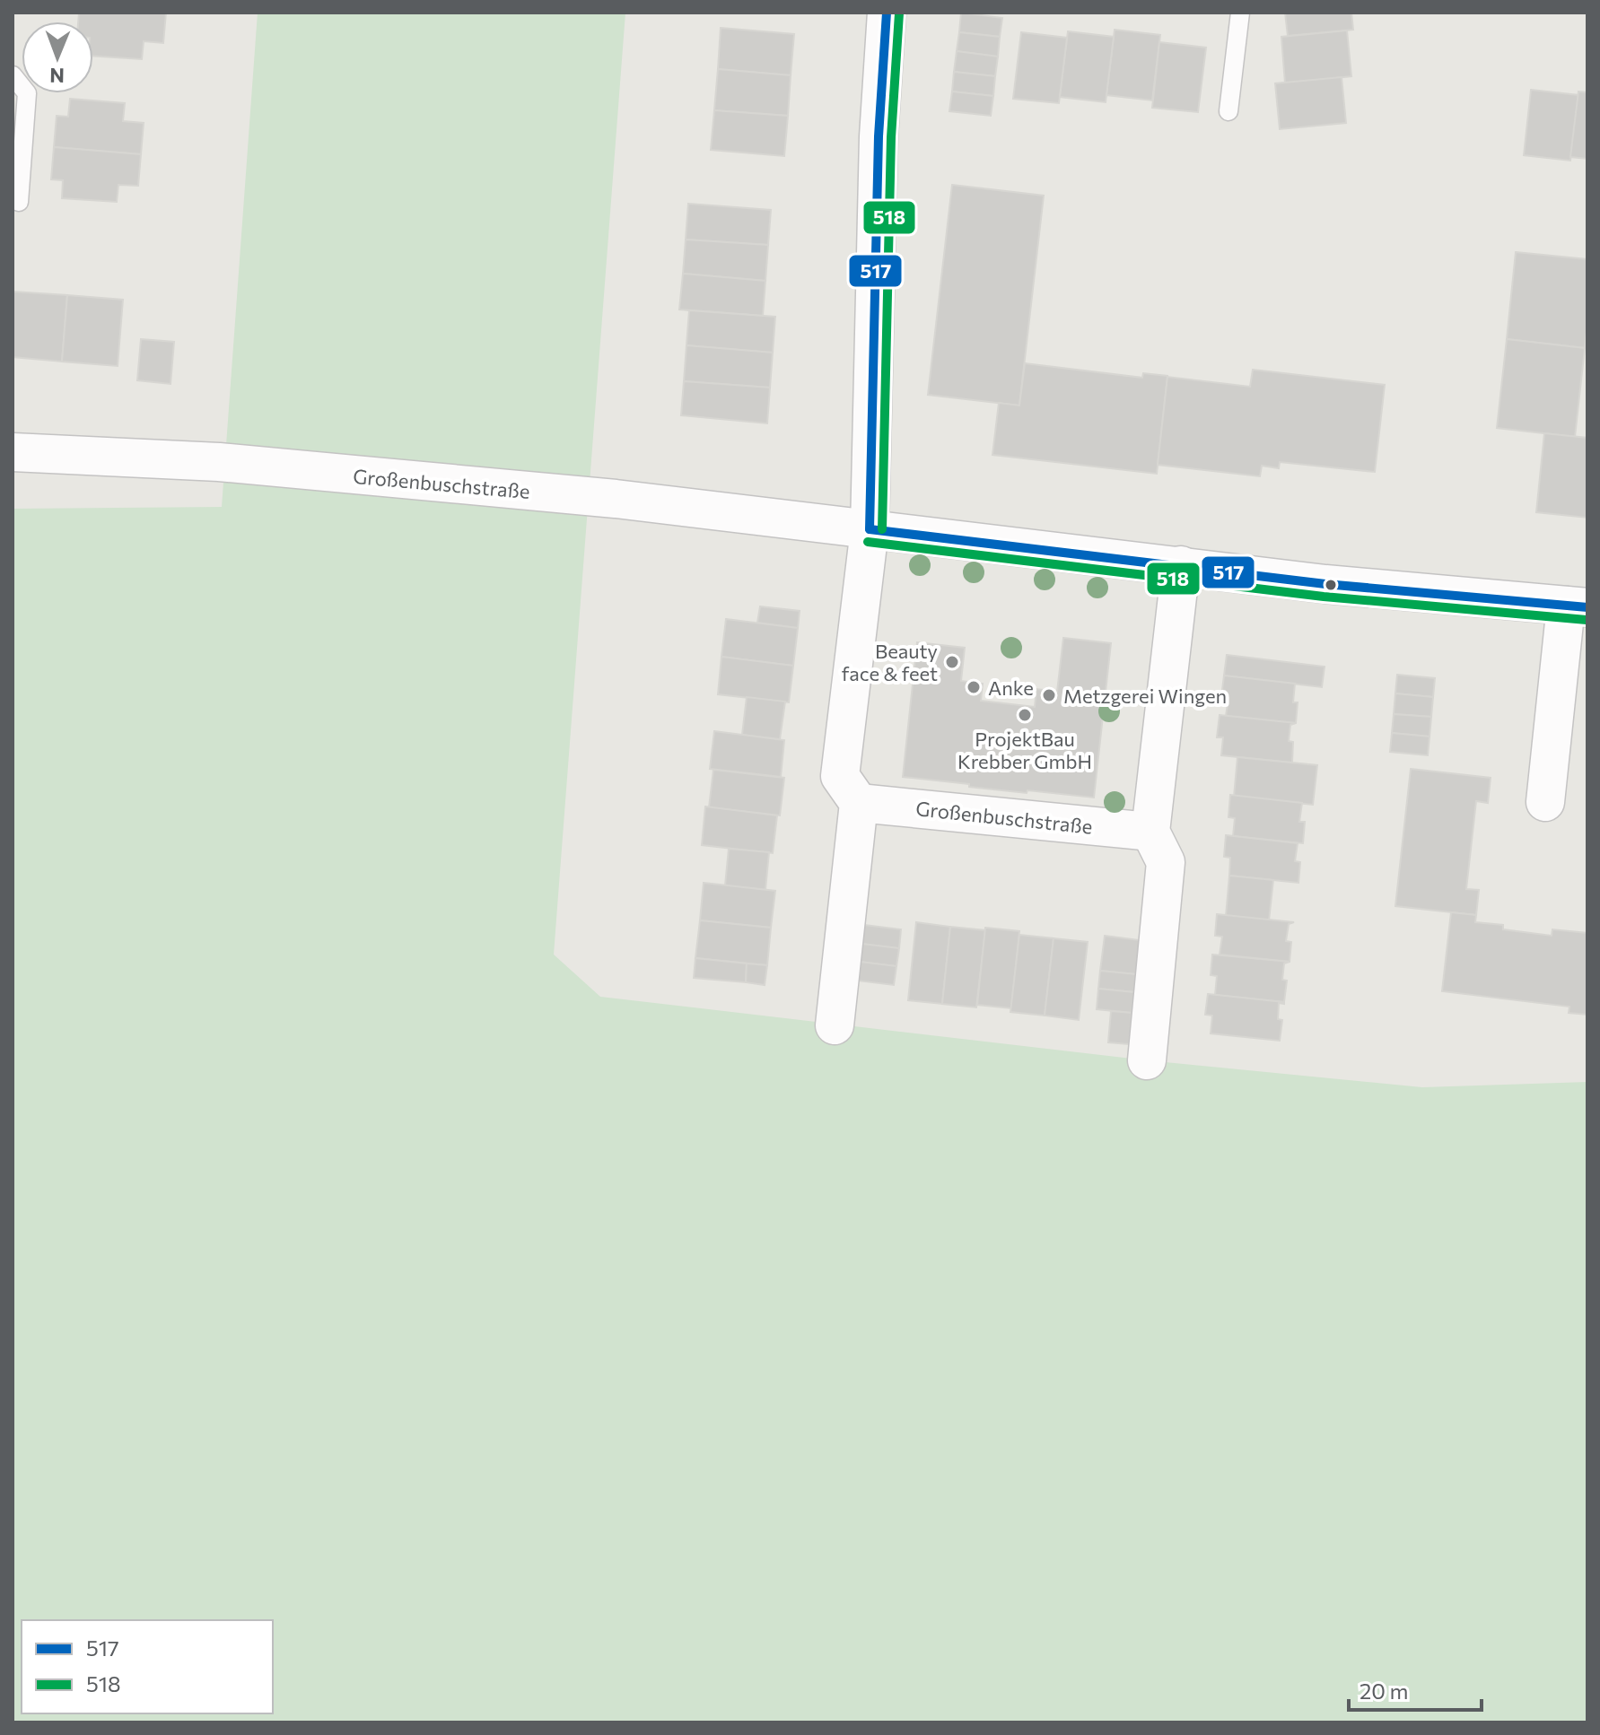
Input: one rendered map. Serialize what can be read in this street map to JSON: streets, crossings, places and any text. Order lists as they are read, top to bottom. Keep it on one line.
{"streets":{"street":["Großenbuschstraße"]},"places":["Beauty face & feet","Anke","Metzgerei Wingen","ProjektBau Krebber GmbH"],"lines":["transit line 517","transit line 518"],"legend":["517","518"],"scale_bar":"20 m","north":"bottom"}
